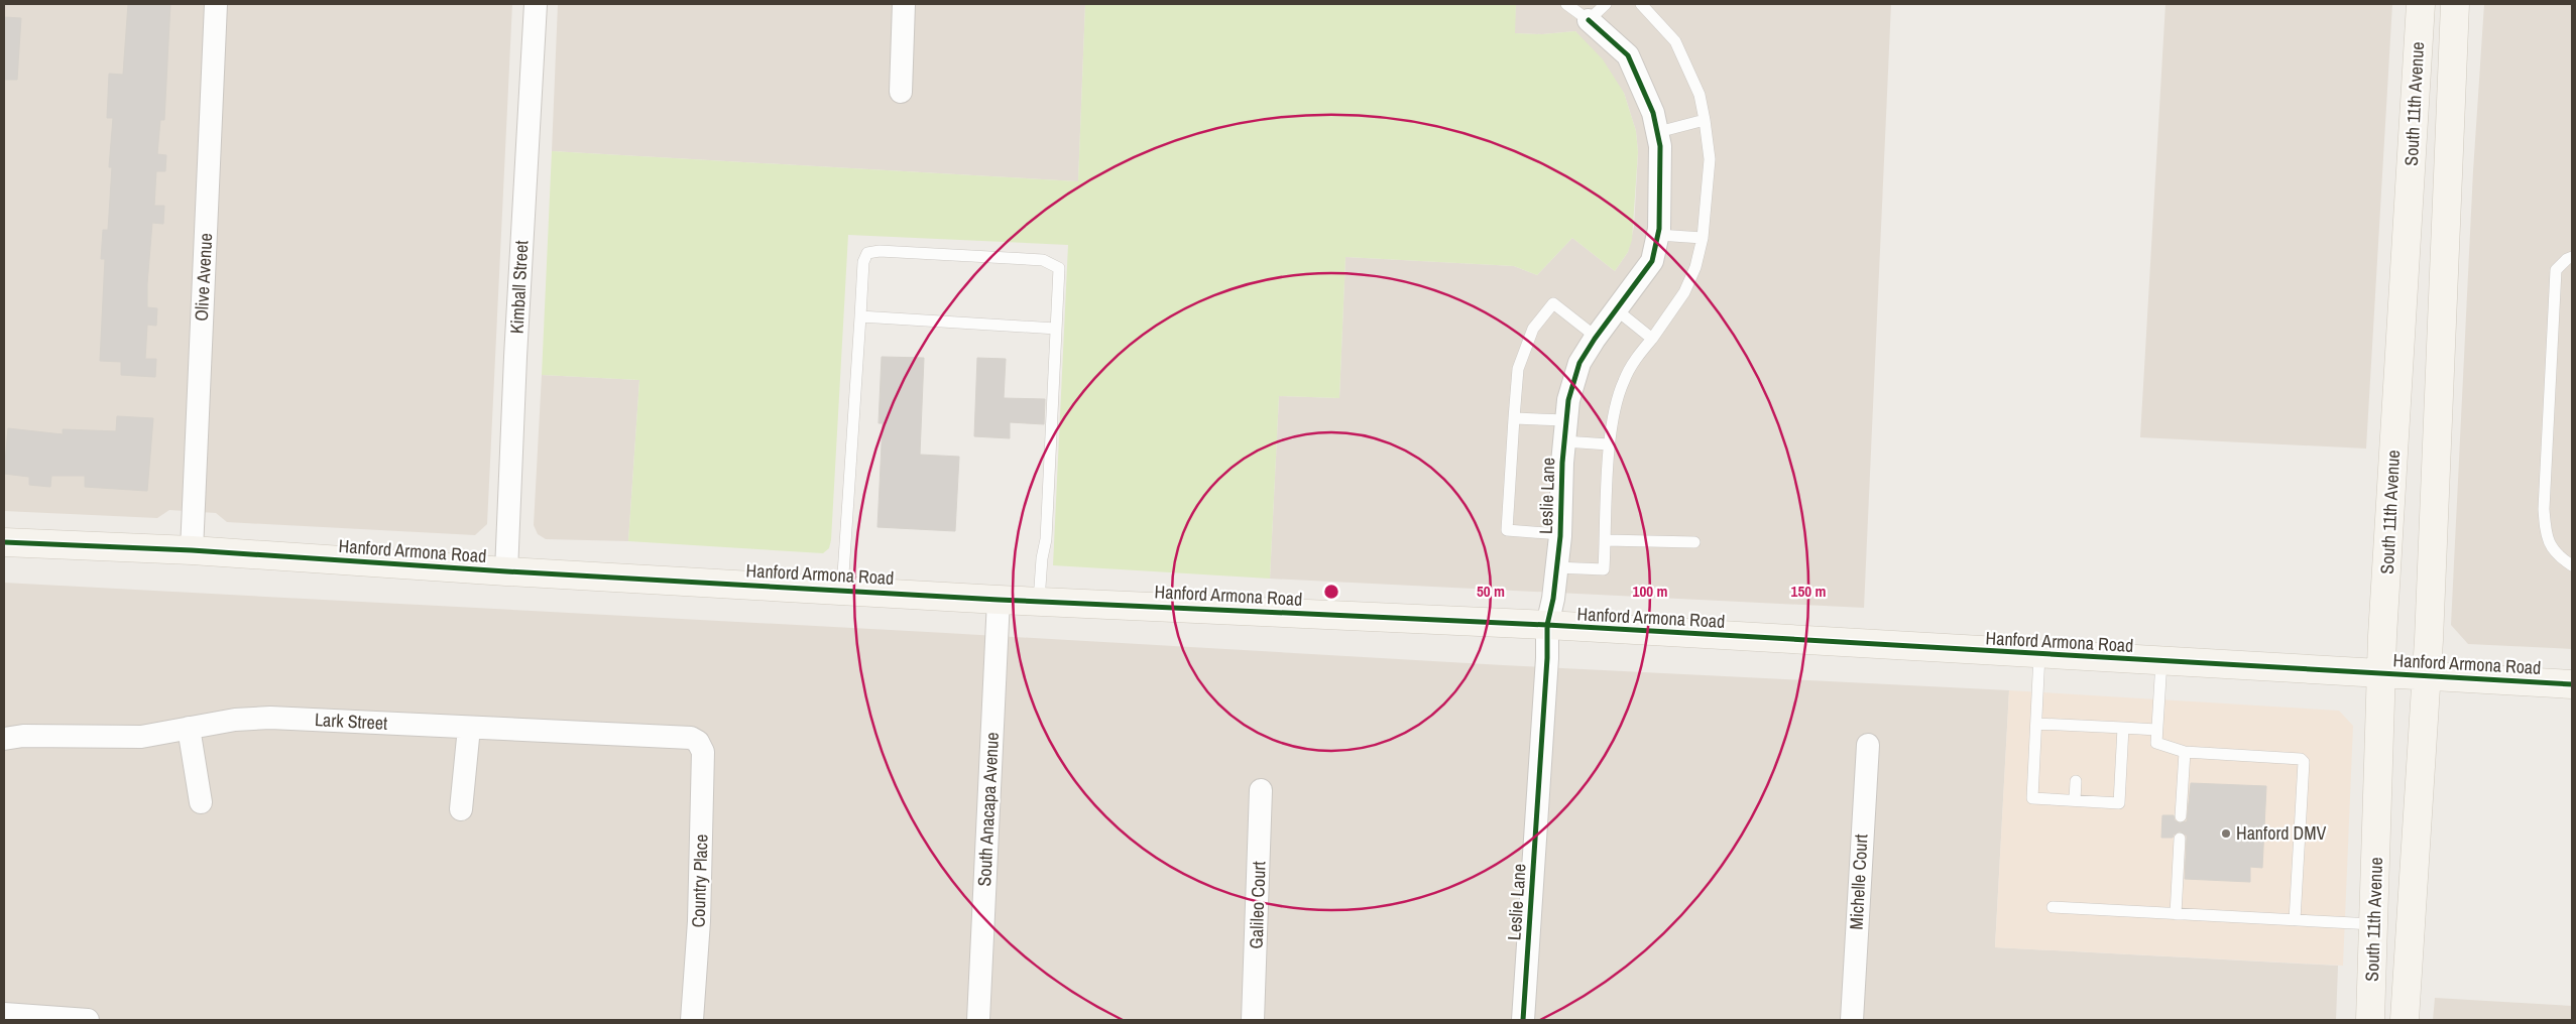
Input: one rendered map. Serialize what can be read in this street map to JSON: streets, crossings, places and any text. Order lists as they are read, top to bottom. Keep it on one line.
{"streets":{"main road":["South 11th Avenue","Hanford Armona Road"],"street":["Olive Avenue","Kimball Street","Leslie Lane","Lark Street","South Anacapa Avenue","Country Place","Michelle Court","Galileo Court"]},"crossings":[["South 11th Avenue","Hanford Armona Road"],["Olive Avenue","Hanford Armona Road"],["Kimball Street","Hanford Armona Road"],["Leslie Lane","Hanford Armona Road"],["Hanford Armona Road","South Anacapa Avenue"],["Lark Street","Country Place"]],"places":["Hanford DMV"],"rings":["50 m","100 m","150 m"]}
